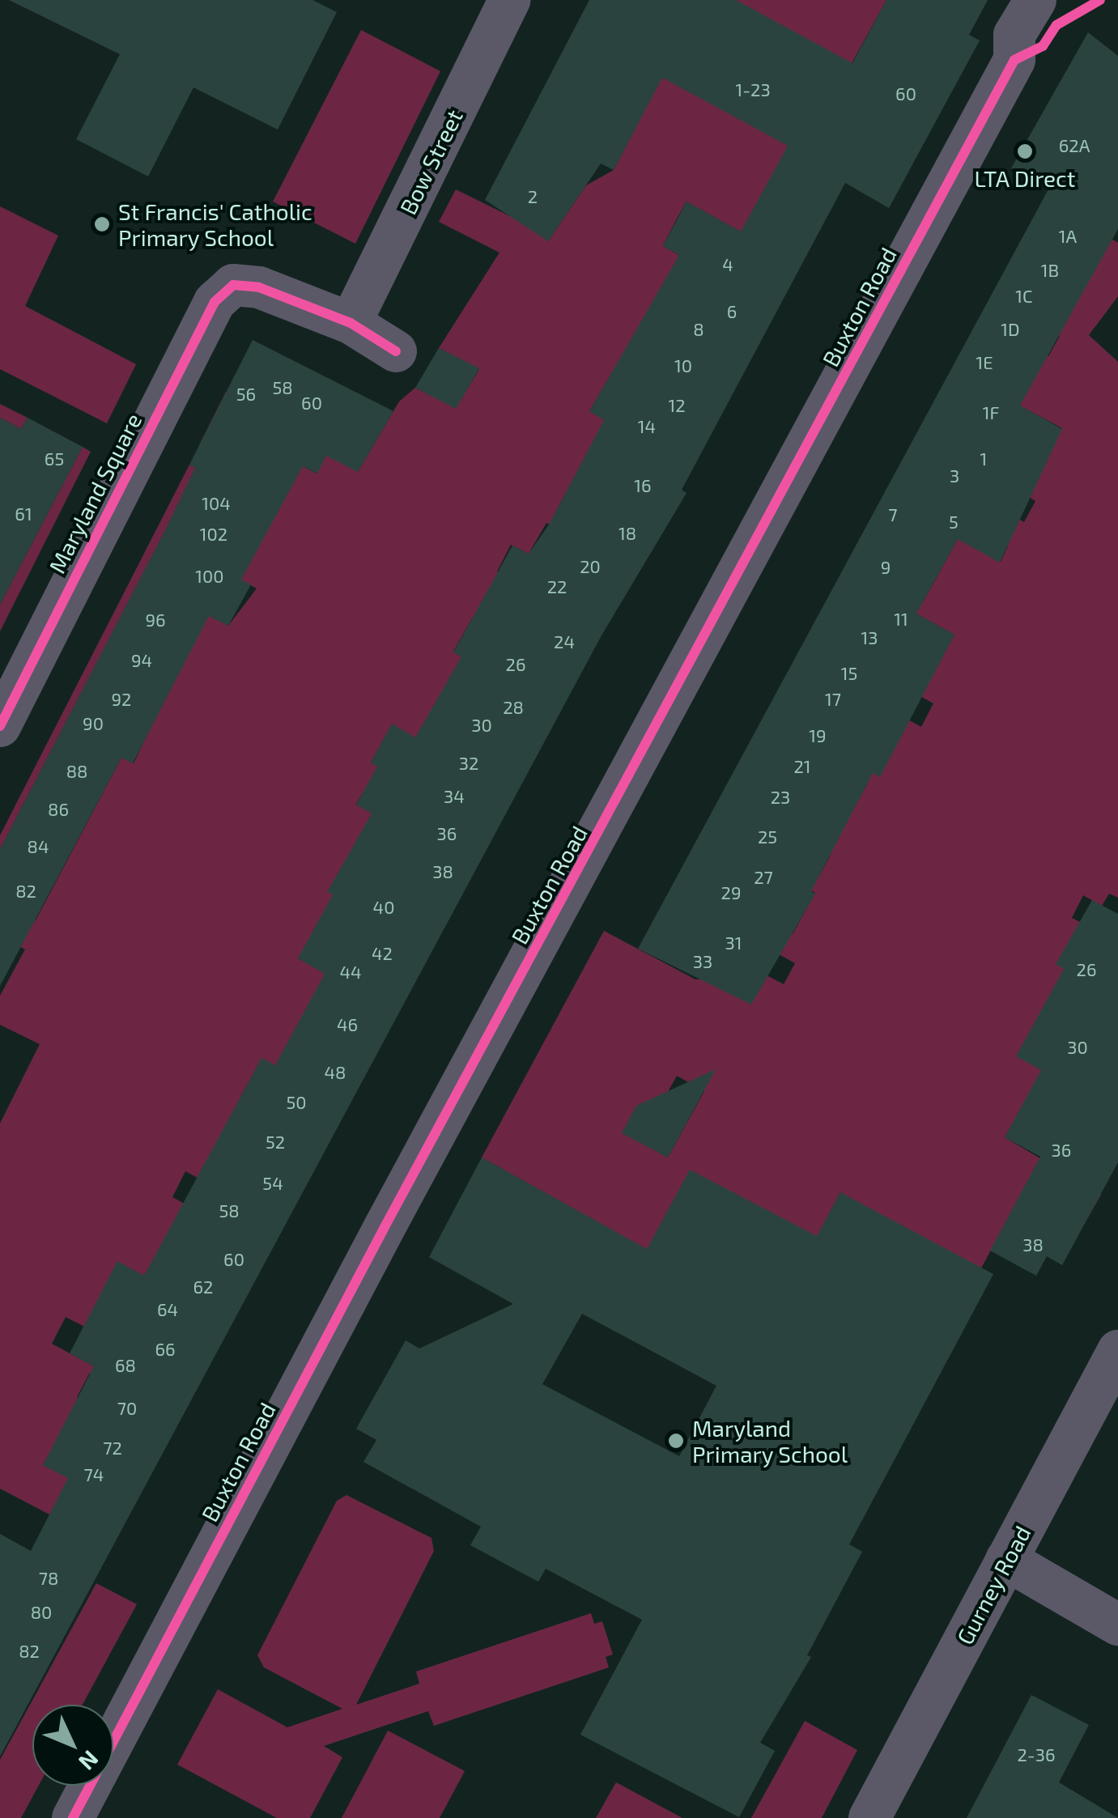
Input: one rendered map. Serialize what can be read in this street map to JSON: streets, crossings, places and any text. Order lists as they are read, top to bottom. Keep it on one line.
{"streets":{"street":["Bow Street","Buxton Road","Maryland Square","Gurney Road"]},"crossings":[["Bow Street","Maryland Square"]],"places":["LTA Direct","St Francis' Catholic Primary School","Maryland Primary School"],"house_numbers":["1-23","60","62A","2","1A","4","1B","1C","6","8","1D","1E","10","58","56","60","12","1F","14","65","1","3","16","104","61","7","5","18","102","20","9","100","22","11","96","13","24","94","26","15","92","17","28","90","30","19","32","21","88","34","23","86","36","25","84","38","27","82","29","40","31","42","33","26","44","46","30","48","50","52","36","54","58","38","60","62","64","66","68","70","72","74","78","80","82","2-36"],"north":"bottom right"}
